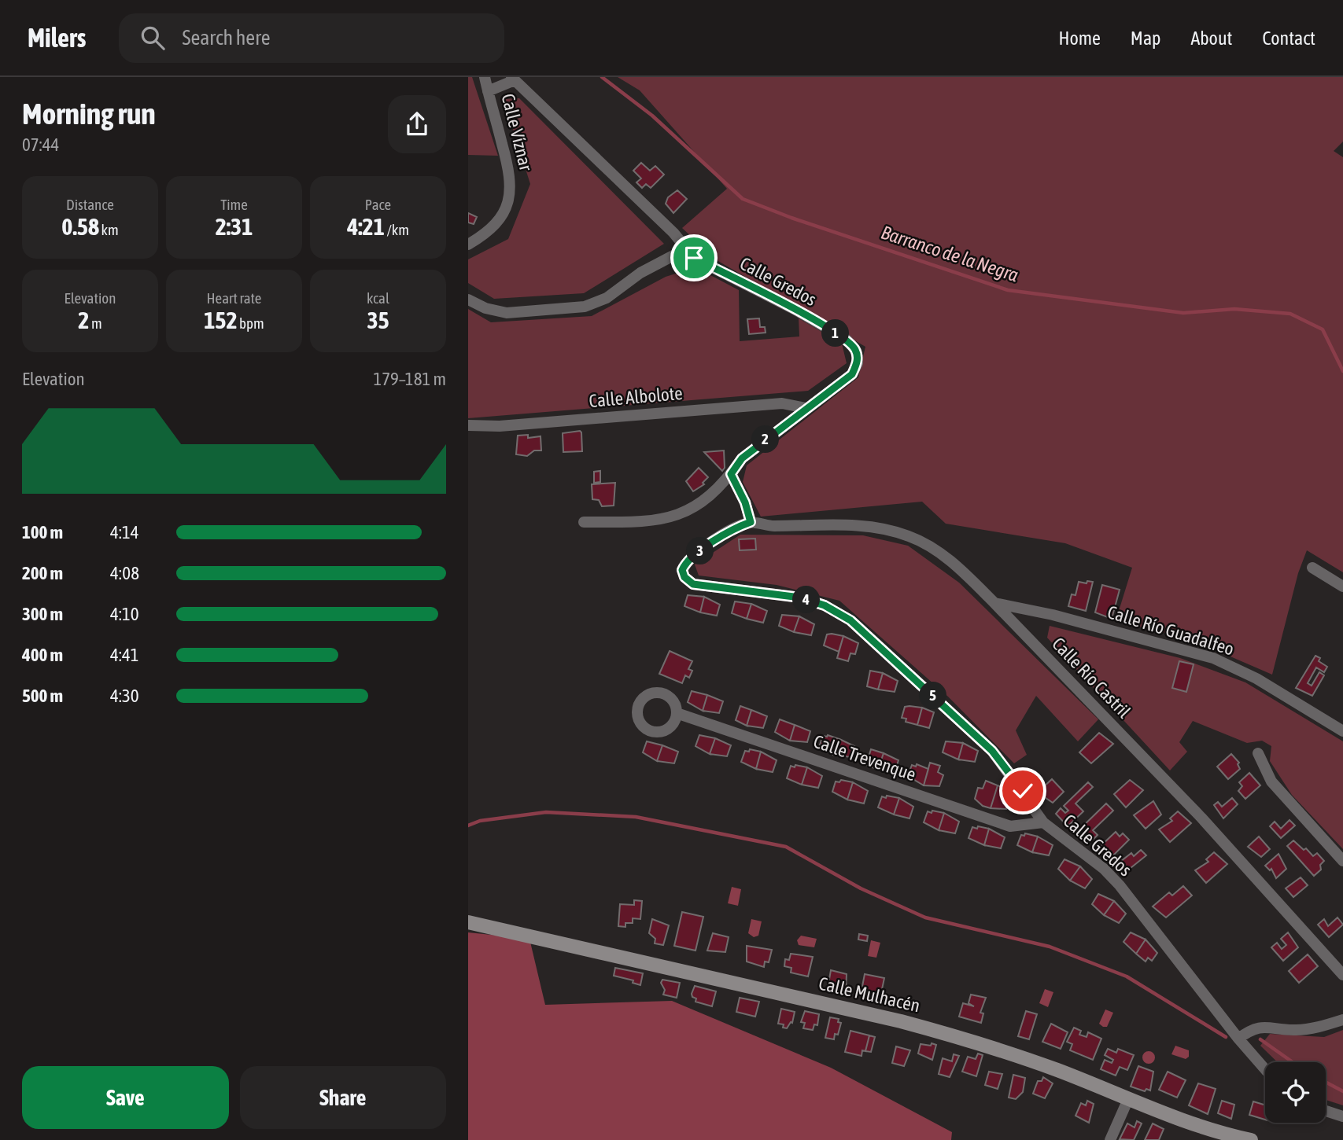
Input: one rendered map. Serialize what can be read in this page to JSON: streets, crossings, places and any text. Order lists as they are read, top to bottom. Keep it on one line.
{"streets":{"street":["Calle Víznar","Calle Gredos","Calle Albolote","Calle Río Guadalfeo","Calle Río Castril","Calle Trevenque","Calle Mulhacén"]},"crossings":[["Calle Gredos","Calle Albolote"],["Calle Gredos","Calle Río Castril"],["Calle Gredos","Calle Trevenque"],["Calle Río Guadalfeo","Calle Río Castril"]],"water":["Barranco de la Negra"],"page":{"header":"Milers","search":"Search here","nav":["Home","Map","About","Contact"],"heading":["Morning run","07:44"],"stats":[["Distance","0.58 km"],["Time","2:31"],["Pace","4:21 /km"],["Elevation","2 m"],["Heart rate","152 bpm"],["kcal","35"]],"pins":["1","2","3","4","5"],"chart":["Elevation","179–181 m"],"list":[{"name":"100 m","note":"4:14"},{"name":"200 m","note":"4:08"},{"name":"300 m","note":"4:10"},{"name":"400 m","note":"4:41"},{"name":"500 m","note":"4:30"}],"buttons":["Save","Share"]}}
